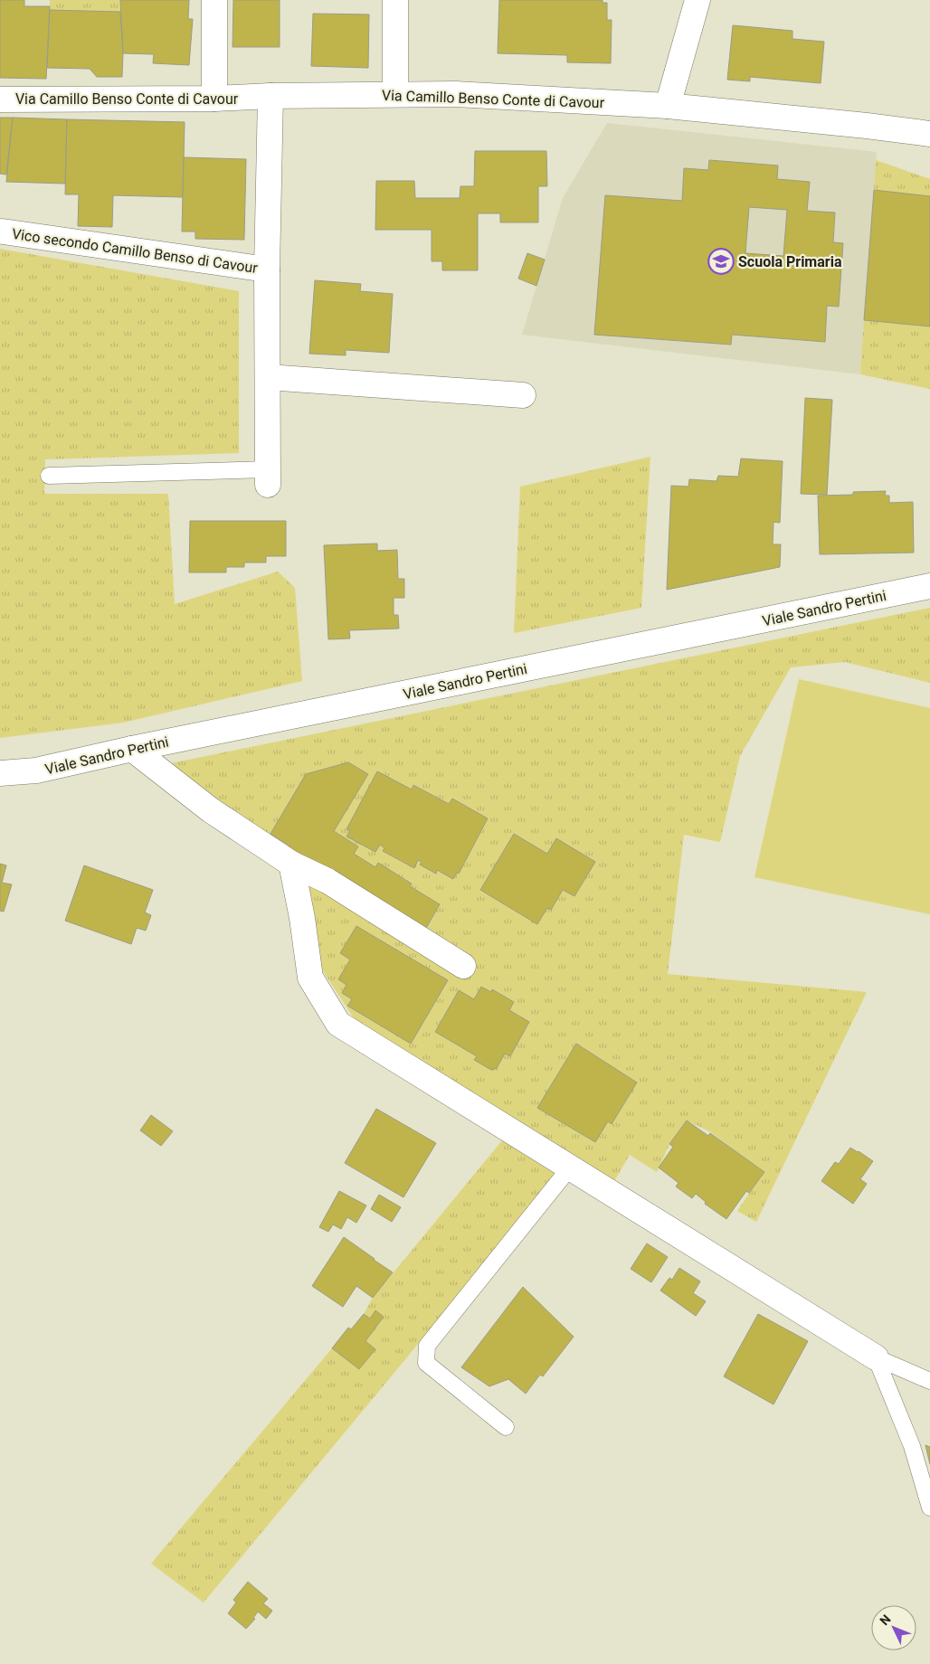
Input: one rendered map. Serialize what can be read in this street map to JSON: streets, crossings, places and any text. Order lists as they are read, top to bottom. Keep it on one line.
{"streets":{"street":["Via Camillo Benso Conte di Cavour","Vico secondo Camillo Benso di Cavour","Viale Sandro Pertini"]},"crossings":[["Via Camillo Benso Conte di Cavour","Vico secondo Camillo Benso di Cavour"]],"places":{"school or university":["Scuola Primaria"]},"north":"top left"}
